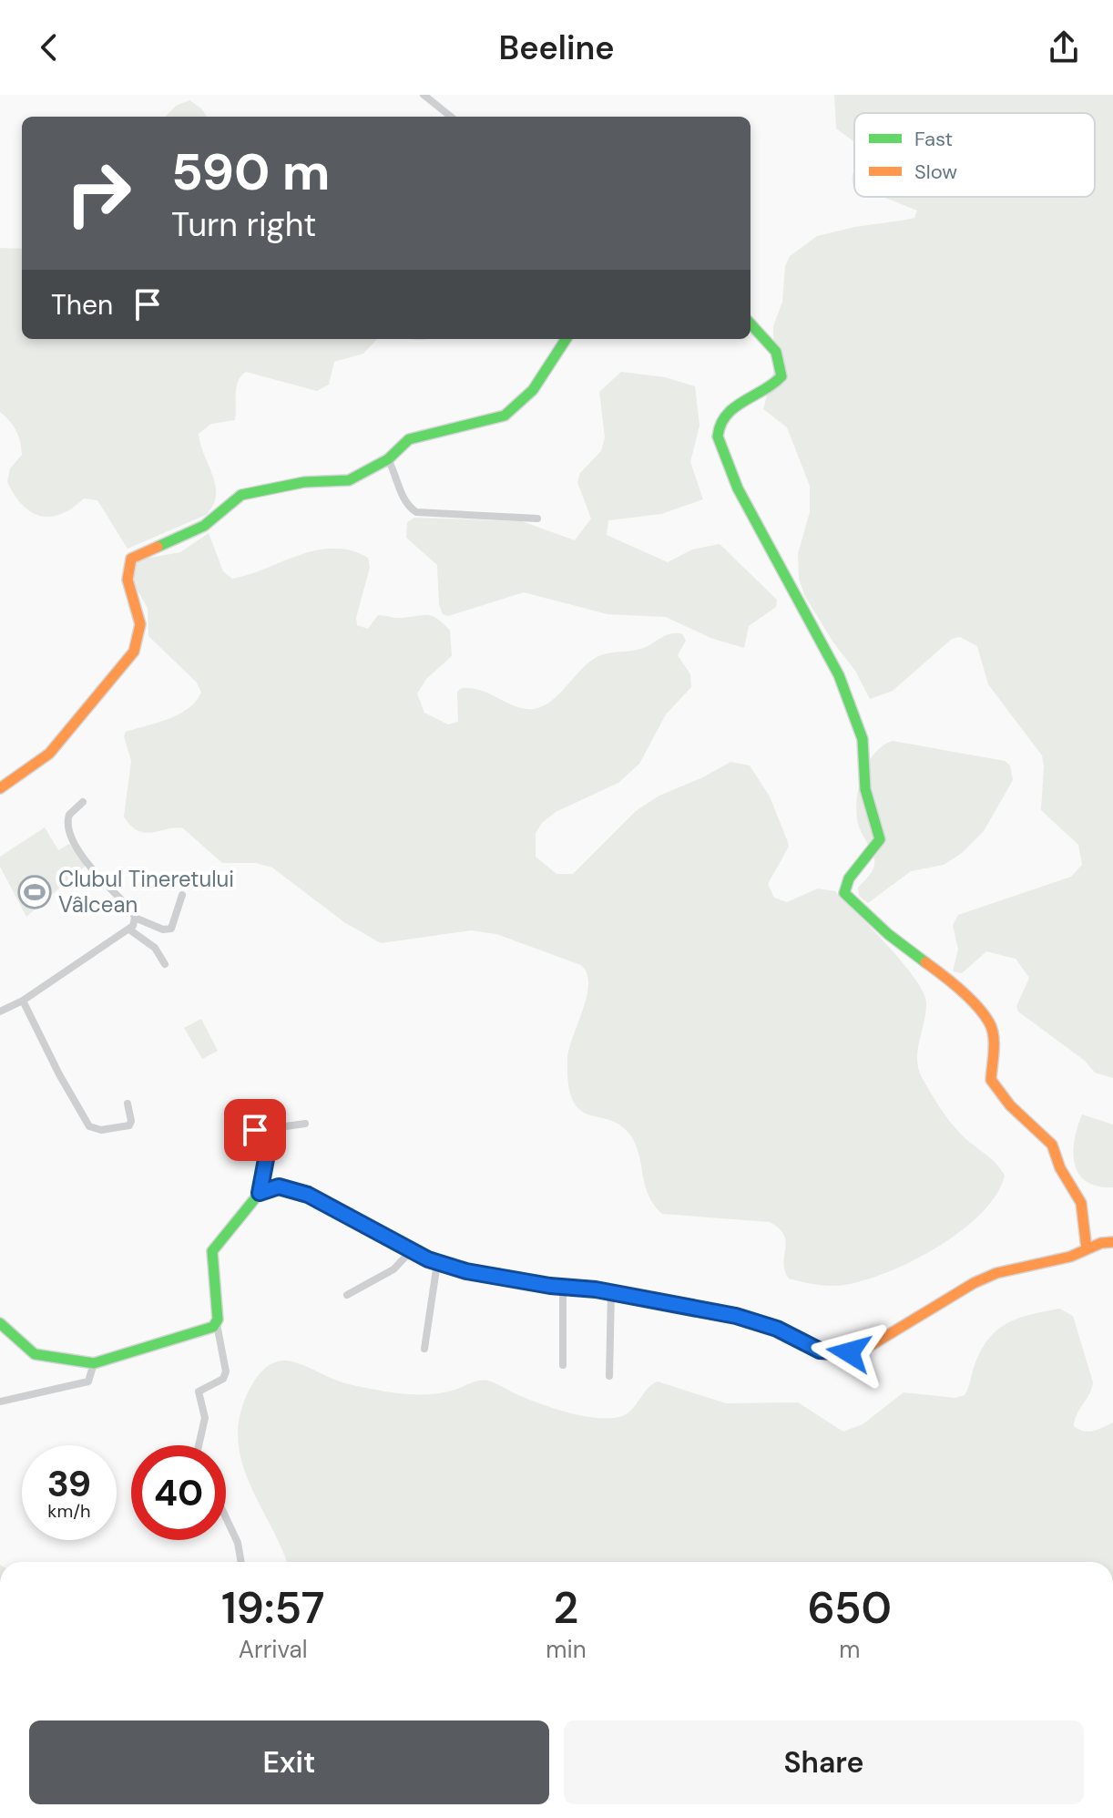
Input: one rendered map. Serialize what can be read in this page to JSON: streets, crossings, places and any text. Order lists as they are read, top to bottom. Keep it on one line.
{"places":{"sports":["Clubul Tineretului Vâlcean"]},"legend":["Fast","Slow"],"page":{"header":"Beeline","turn":["590 m","Turn right"],"then":"Then","speed":"39 km/h","limit":"40","eta":["19:57","Arrival","2","min","650","m"],"buttons":["Exit","Share"]}}
